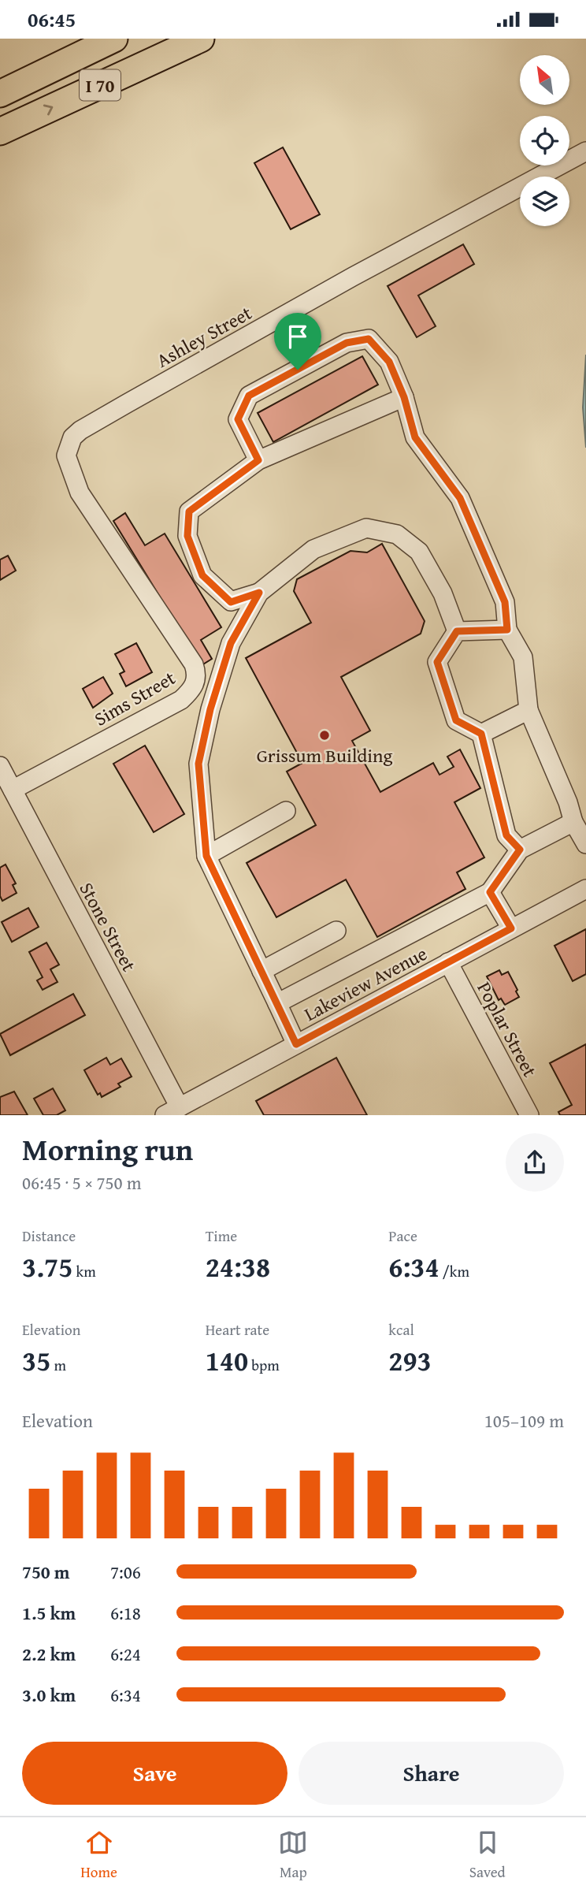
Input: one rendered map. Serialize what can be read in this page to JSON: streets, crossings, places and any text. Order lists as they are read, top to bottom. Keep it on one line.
{"streets":{"highway":["I 70"],"street":["Ashley Street","Sims Street","Stone Street","Lakeview Avenue","Poplar Street"]},"crossings":[["Ashley Street","Sims Street"],["Sims Street","Stone Street"],["Stone Street","Lakeview Avenue"],["Lakeview Avenue","Poplar Street"]],"places":["Grissum Building"],"north":"top left","page":{"status":"06:45","heading":["Morning run","06:45 · 5 × 750 m"],"stats":[["Distance","3.75 km"],["Time","24:38"],["Pace","6:34 /km"],["Elevation","35 m"],["Heart rate","140 bpm"],["kcal","293"]],"chart":["Elevation","105–109 m"],"list":[{"name":"750 m","note":"7:06"},{"name":"1.5 km","note":"6:18"},{"name":"2.2 km","note":"6:24"},{"name":"3.0 km","note":"6:34"}],"buttons":["Save","Share"],"tabs":["Home","Map","Saved"]}}
